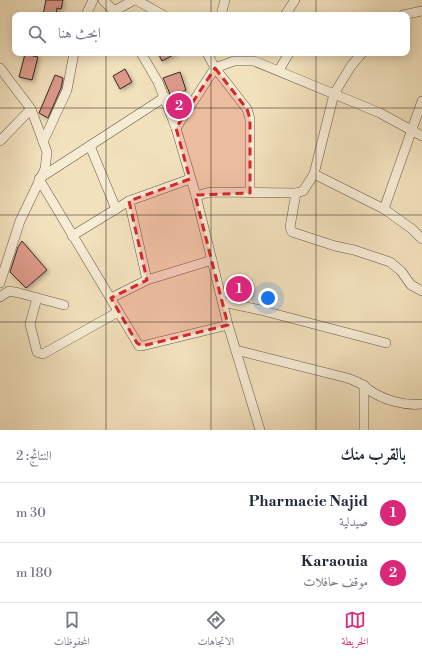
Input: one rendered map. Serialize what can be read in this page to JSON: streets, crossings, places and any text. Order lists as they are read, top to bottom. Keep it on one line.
{"page":{"search":"ابحث هنا","pins":["2","1"],"heading":["بالقرب منك","النتائج: 2"],"list":[{"mark":"1","name":"Pharmacie Najid","note":"صيدلية","value":"30 m"},{"mark":"2","name":"Karaouia","note":"موقف حافلات","value":"180 m"}],"nav":["الخريطة","الاتجاهات","المحفوظات"]}}
